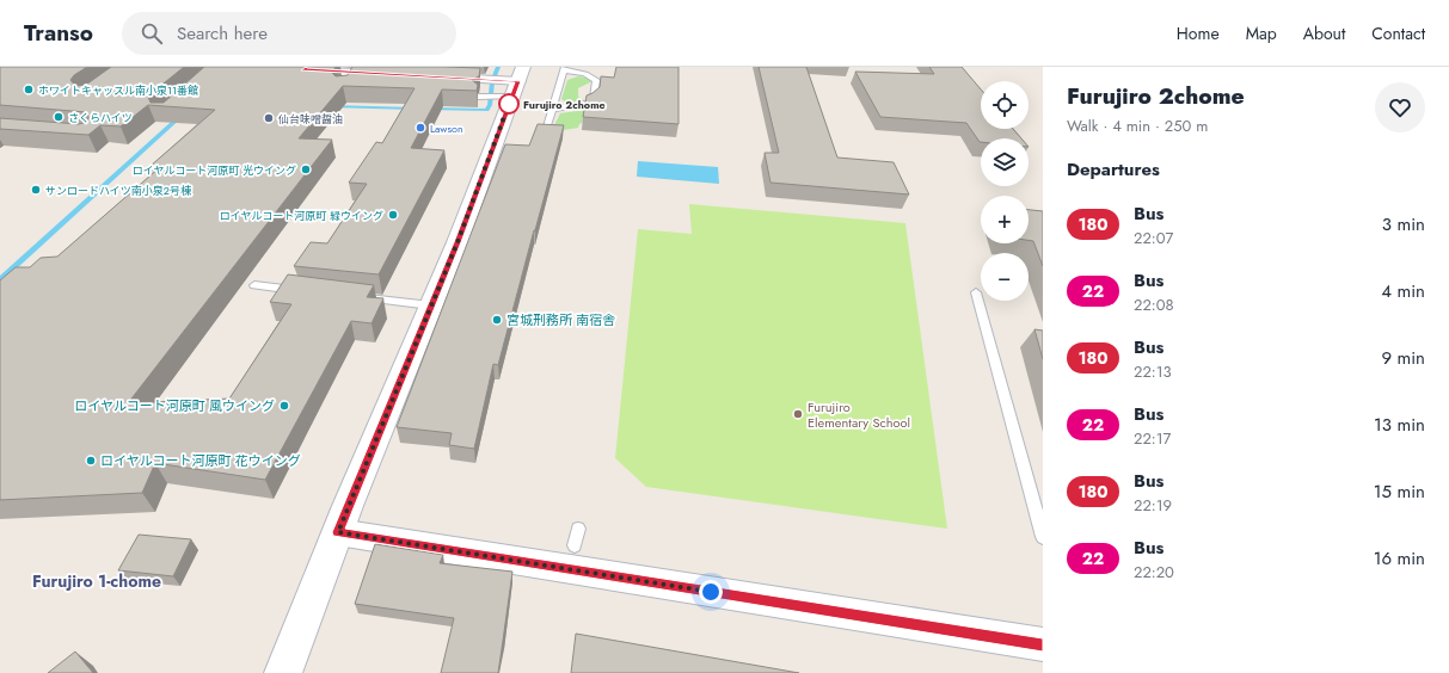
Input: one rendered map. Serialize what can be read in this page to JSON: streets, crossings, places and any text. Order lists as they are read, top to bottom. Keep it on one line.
{"districts":["Furujiro 1-chome"],"places":["ホワイトキャッスル南小泉11番館","Furujiro 2chome","さくらハイツ","仙台味噌醤油","Lawson","ロイヤルコート河原町 光ウイング","サンロードハイツ南小泉2号棟","ロイヤルコート河原町 緑ウイング","宮城刑務所 南宿舎","ロイヤルコート河原町 風ウイング","Furujiro Elementary School","ロイヤルコート河原町 花ウイング"],"lines":["bus line 180"],"page":{"header":"Transo","search":"Search here","nav":["Home","Map","About","Contact"],"heading":[["Furujiro 2chome","Walk · 4 min · 250 m"],"Departures"],"map_buttons":["+","−"],"list":[{"mark":"180","name":"Bus","note":"22:07","value":"3 min"},{"mark":"22","name":"Bus","note":"22:08","value":"4 min"},{"mark":"180","name":"Bus","note":"22:13","value":"9 min"},{"mark":"22","name":"Bus","note":"22:17","value":"13 min"},{"mark":"180","name":"Bus","note":"22:19","value":"15 min"},{"mark":"22","name":"Bus","note":"22:20","value":"16 min"}]}}
